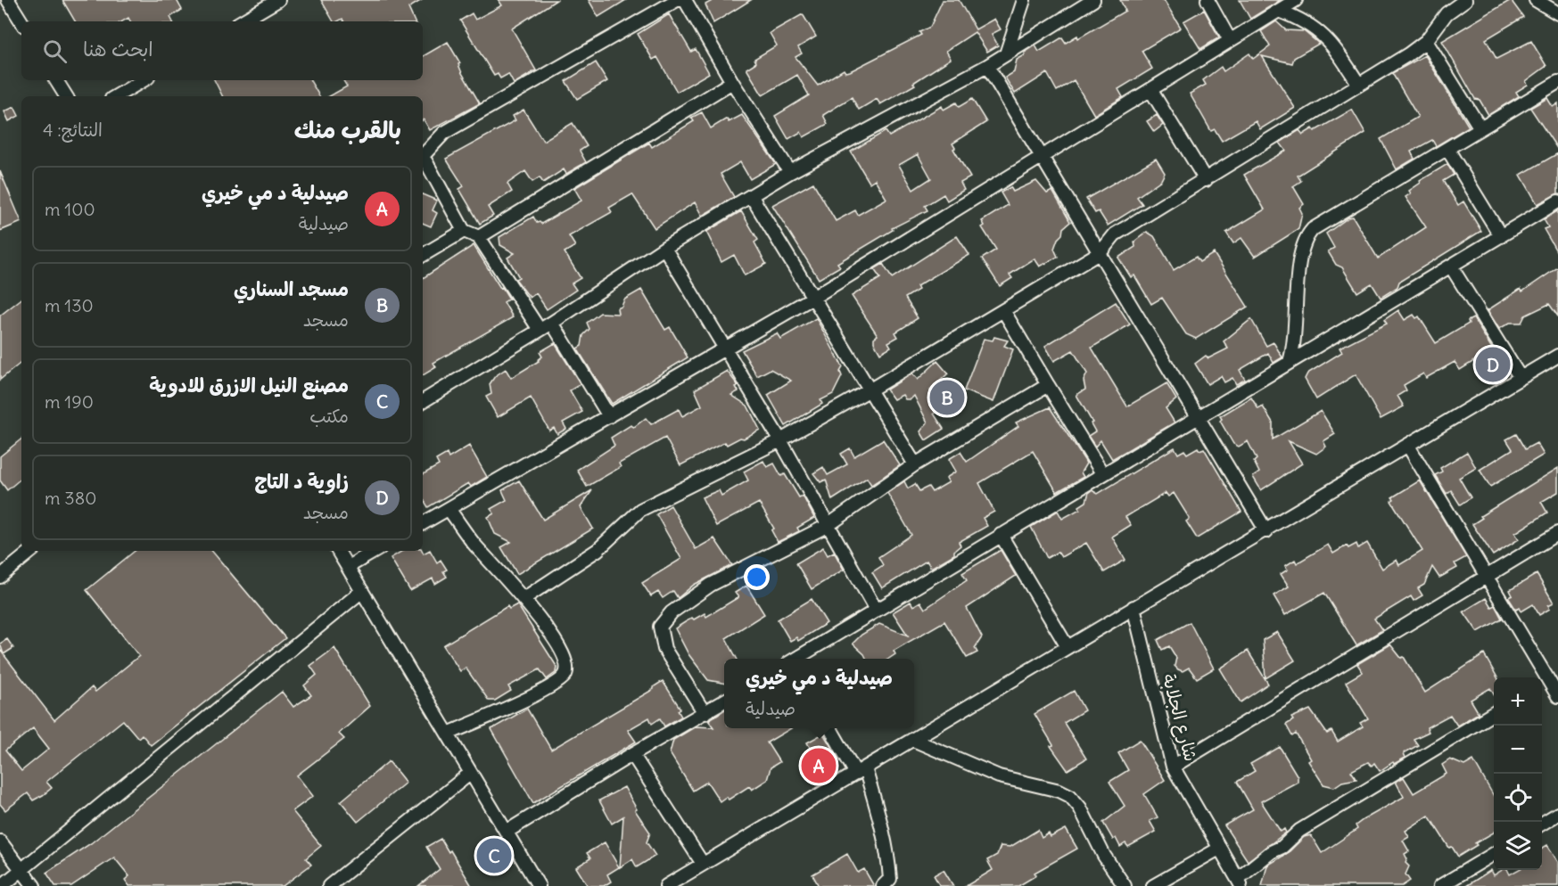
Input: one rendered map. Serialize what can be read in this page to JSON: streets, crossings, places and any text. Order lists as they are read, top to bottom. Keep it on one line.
{"streets":{"street":["شارع الجلابة"]},"page":{"search":"ابحث هنا","heading":["بالقرب منك","النتائج: 4"],"list":[{"mark":"A","name":"صيدلية د مي خيري","note":"صيدلية","value":"100 m"},{"mark":"B","name":"مسجد السناري","note":"مسجد","value":"130 m"},{"mark":"C","name":"مصنع النيل الازرق للادوية","note":"مكتب","value":"190 m"},{"mark":"D","name":"زاوية د التاج","note":"مسجد","value":"380 m"}],"pins":["D","B","A","C"],"popup":["صيدلية د مي خيري","صيدلية"],"map_buttons":["+","−"]}}
